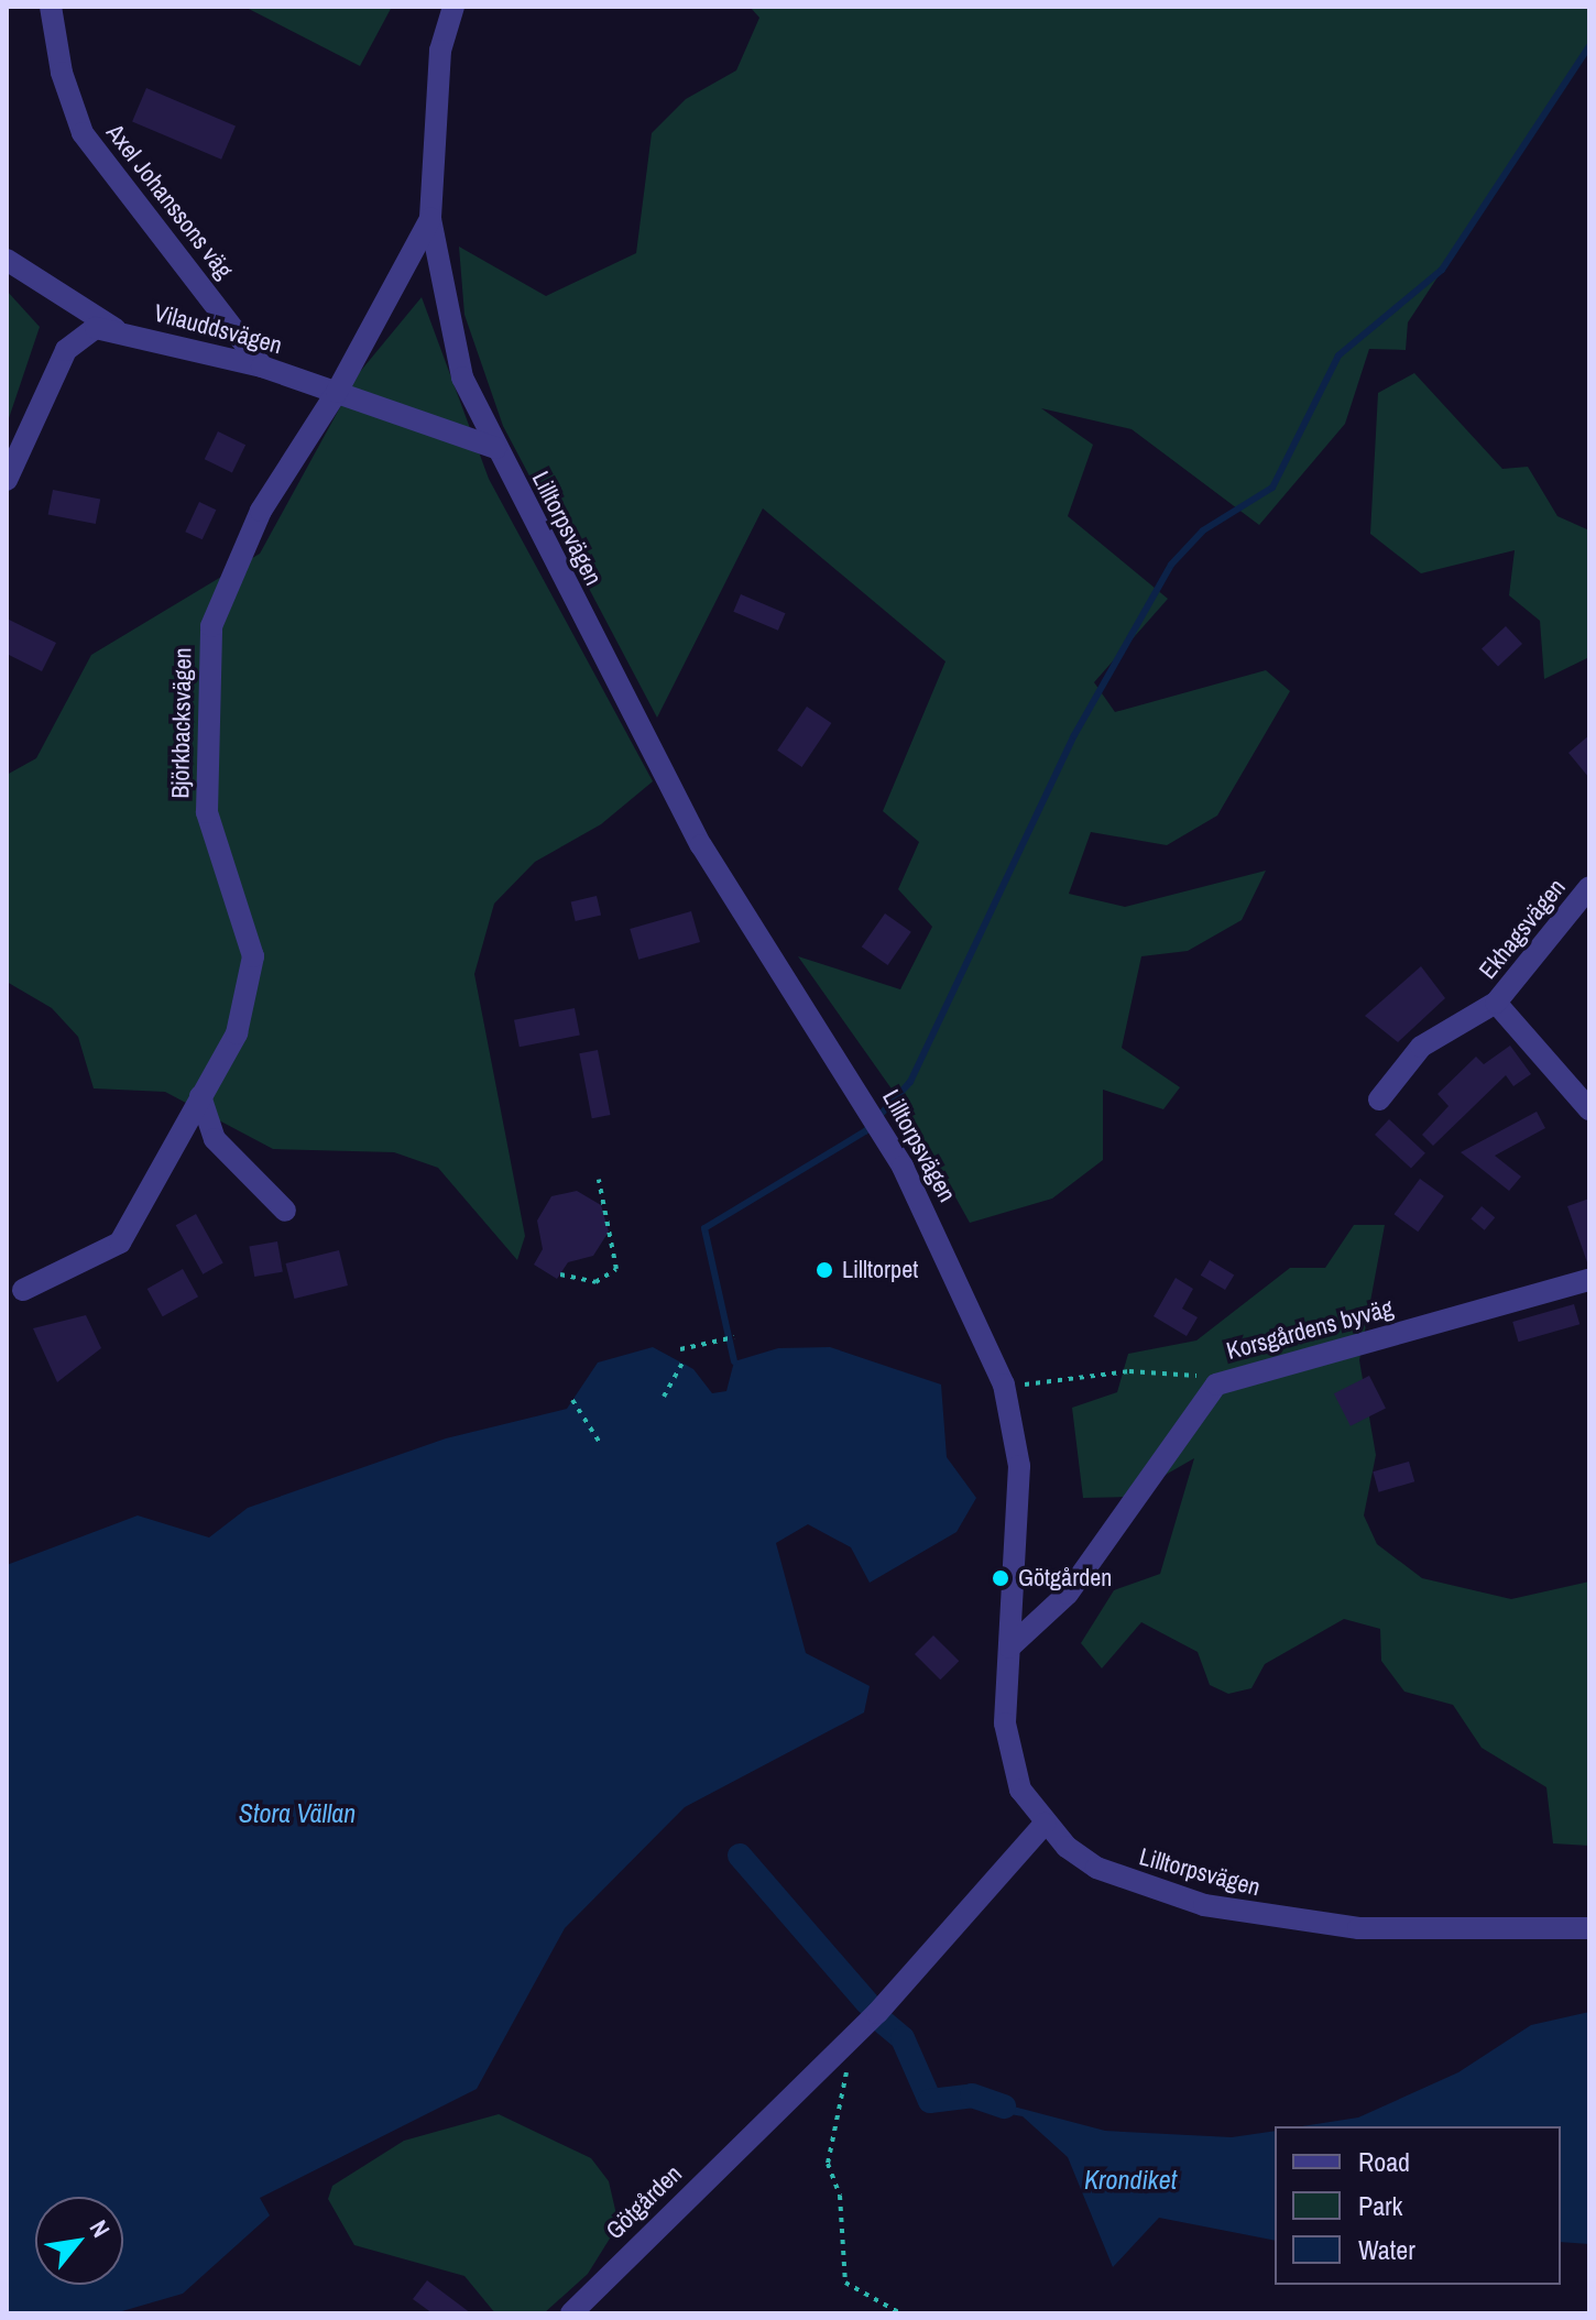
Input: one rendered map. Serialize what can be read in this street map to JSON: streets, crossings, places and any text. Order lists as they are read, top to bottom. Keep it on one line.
{"streets":{"street":["Axel Johanssons väg","Vilauddsvägen","Lilltorpsvägen","Björkbacksvägen","Ekhagsvägen","Korsgårdens byväg","Götgården"]},"crossings":[["Axel Johanssons väg","Vilauddsvägen"],["Vilauddsvägen","Lilltorpsvägen"],["Vilauddsvägen","Björkbacksvägen"],["Lilltorpsvägen","Björkbacksvägen"],["Lilltorpsvägen","Korsgårdens byväg"],["Lilltorpsvägen","Götgården"]],"water":["Stora Vällan","Krondiket"],"places":["Lilltorpet","Götgården"],"legend":["Road","Park","Water"],"north":"top right"}
